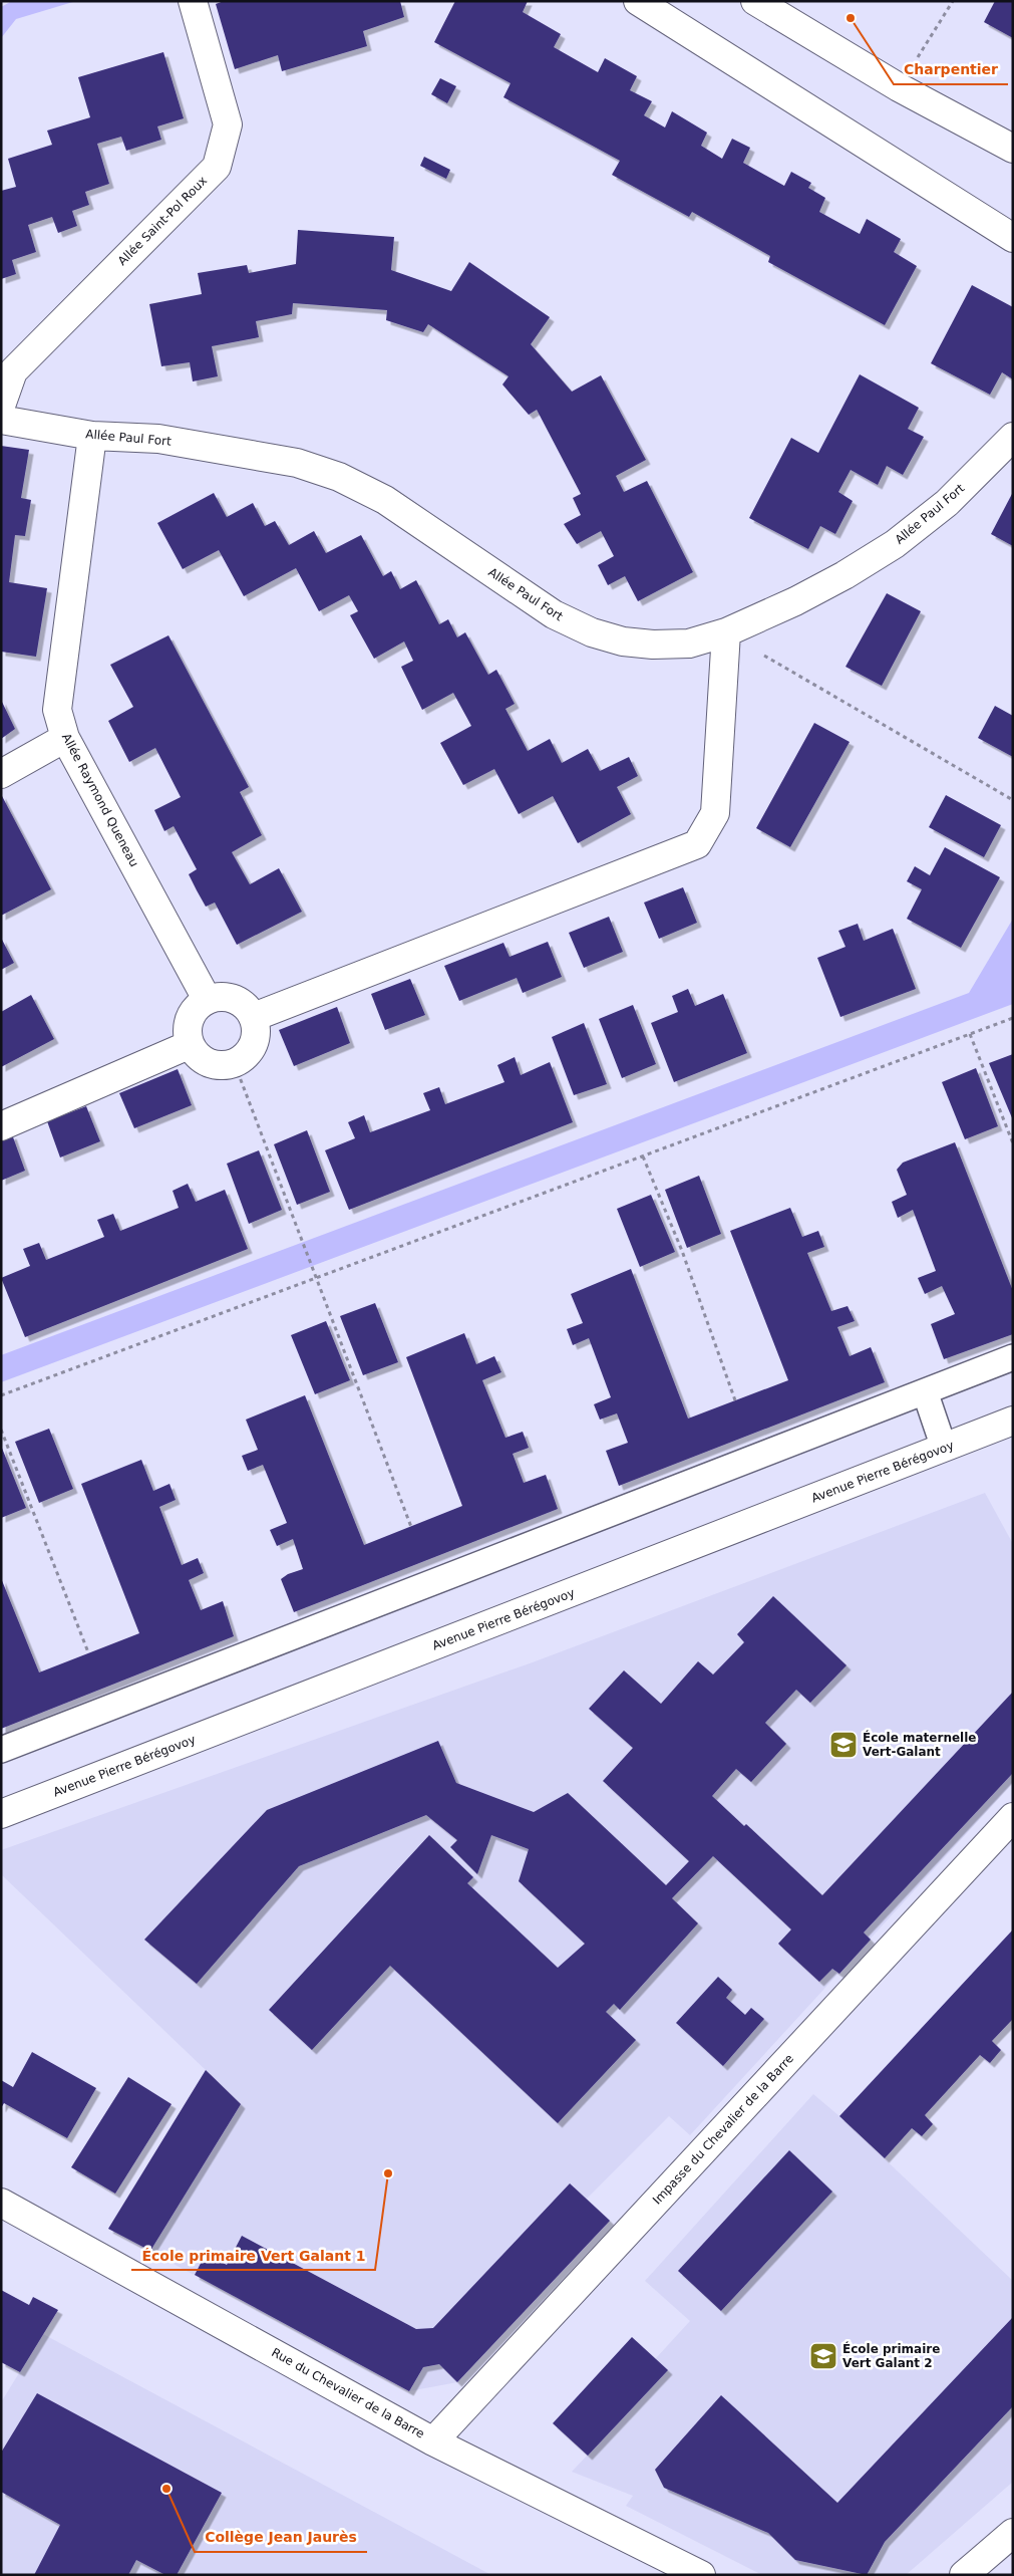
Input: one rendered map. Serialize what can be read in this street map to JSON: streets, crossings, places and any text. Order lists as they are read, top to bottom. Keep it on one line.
{"streets":{"street":["Allée Saint-Pol Roux","Allée Paul Fort","Allée Raymond Queneau","Avenue Pierre Bérégovoy","Impasse du Chevalier de la Barre","Rue du Chevalier de la Barre"]},"crossings":[["Allée Paul Fort","Allée Raymond Queneau"],["Impasse du Chevalier de la Barre","Rue du Chevalier de la Barre"]],"places":{"other":["Charpentier","École primaire Vert Galant 1","Collège Jean Jaurès"],"school or university":["École maternelle Vert-Galant","École primaire Vert Galant 2"]}}
